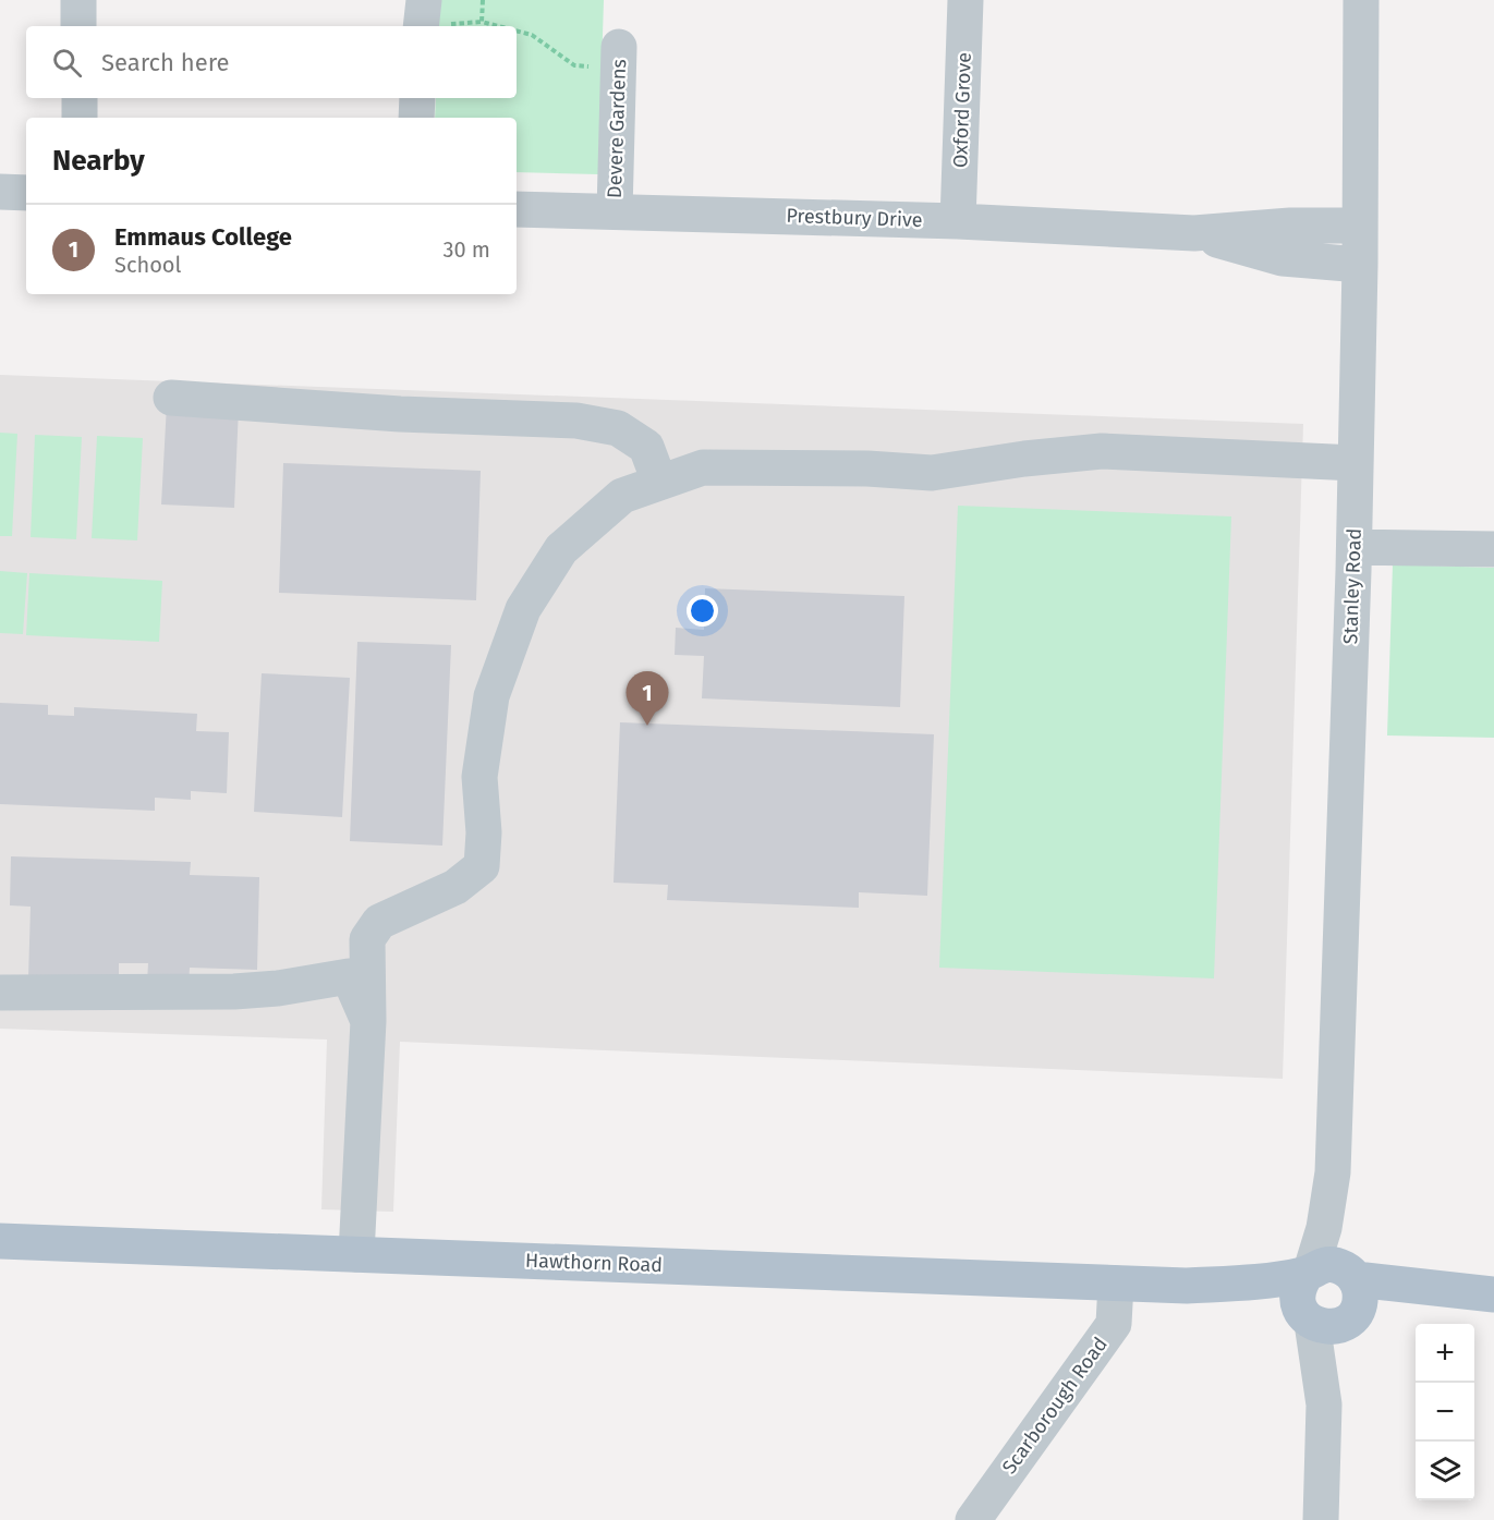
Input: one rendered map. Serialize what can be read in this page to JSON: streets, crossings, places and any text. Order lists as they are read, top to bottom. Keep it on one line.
{"streets":{"main road":["Hawthorn Road"],"street":["Oxford Grove","Devere Gardens","Prestbury Drive","Stanley Road","Scarborough Road"]},"crossings":[["Oxford Grove","Prestbury Drive"],["Devere Gardens","Prestbury Drive"],["Prestbury Drive","Stanley Road"],["Stanley Road","Hawthorn Road"],["Hawthorn Road","Scarborough Road"]],"page":{"search":"Search here","heading":"Nearby","list":[{"mark":"1","name":"Emmaus College","note":"School","value":"30 m"}],"pins":"1","map_buttons":["+","−"]}}
